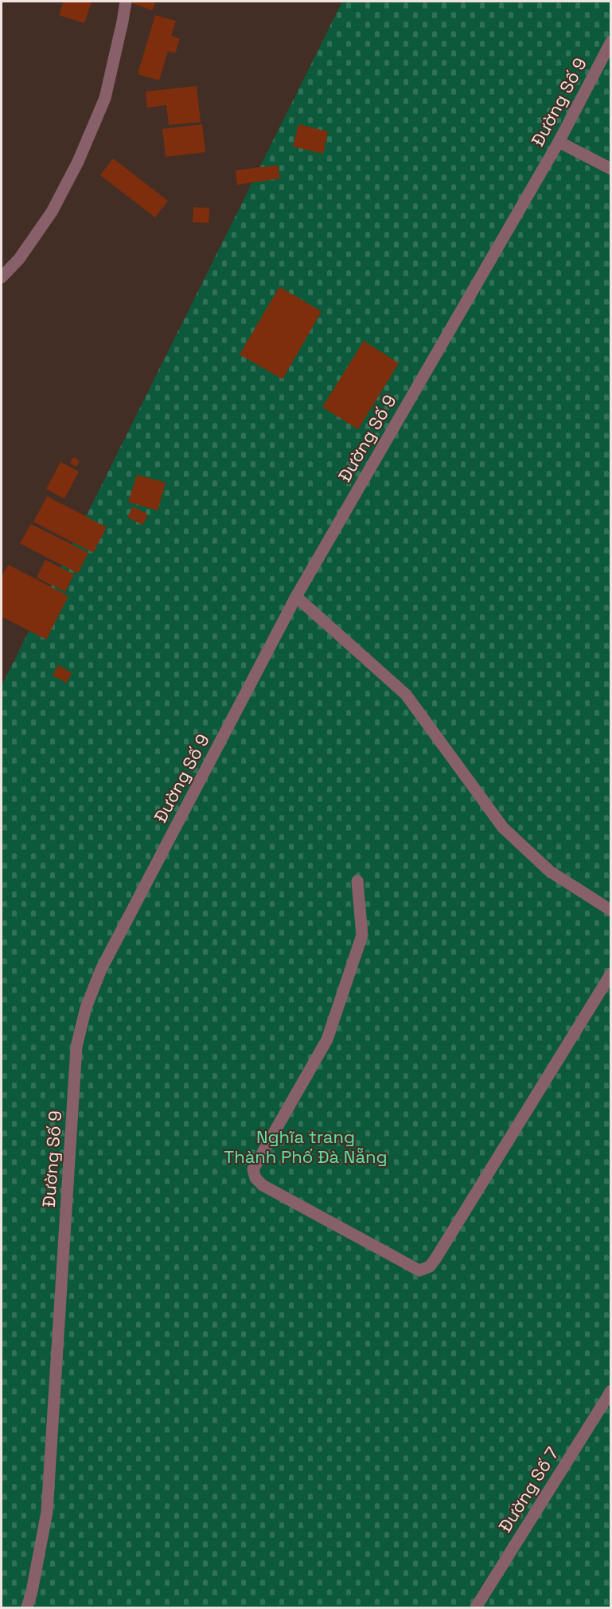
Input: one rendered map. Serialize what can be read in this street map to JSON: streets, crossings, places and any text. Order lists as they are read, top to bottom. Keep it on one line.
{"streets":{"street":["Đường Số 9","Đường Số 7"]},"parks":["Nghĩa trang Thành Phố Đà Nẵng"]}
